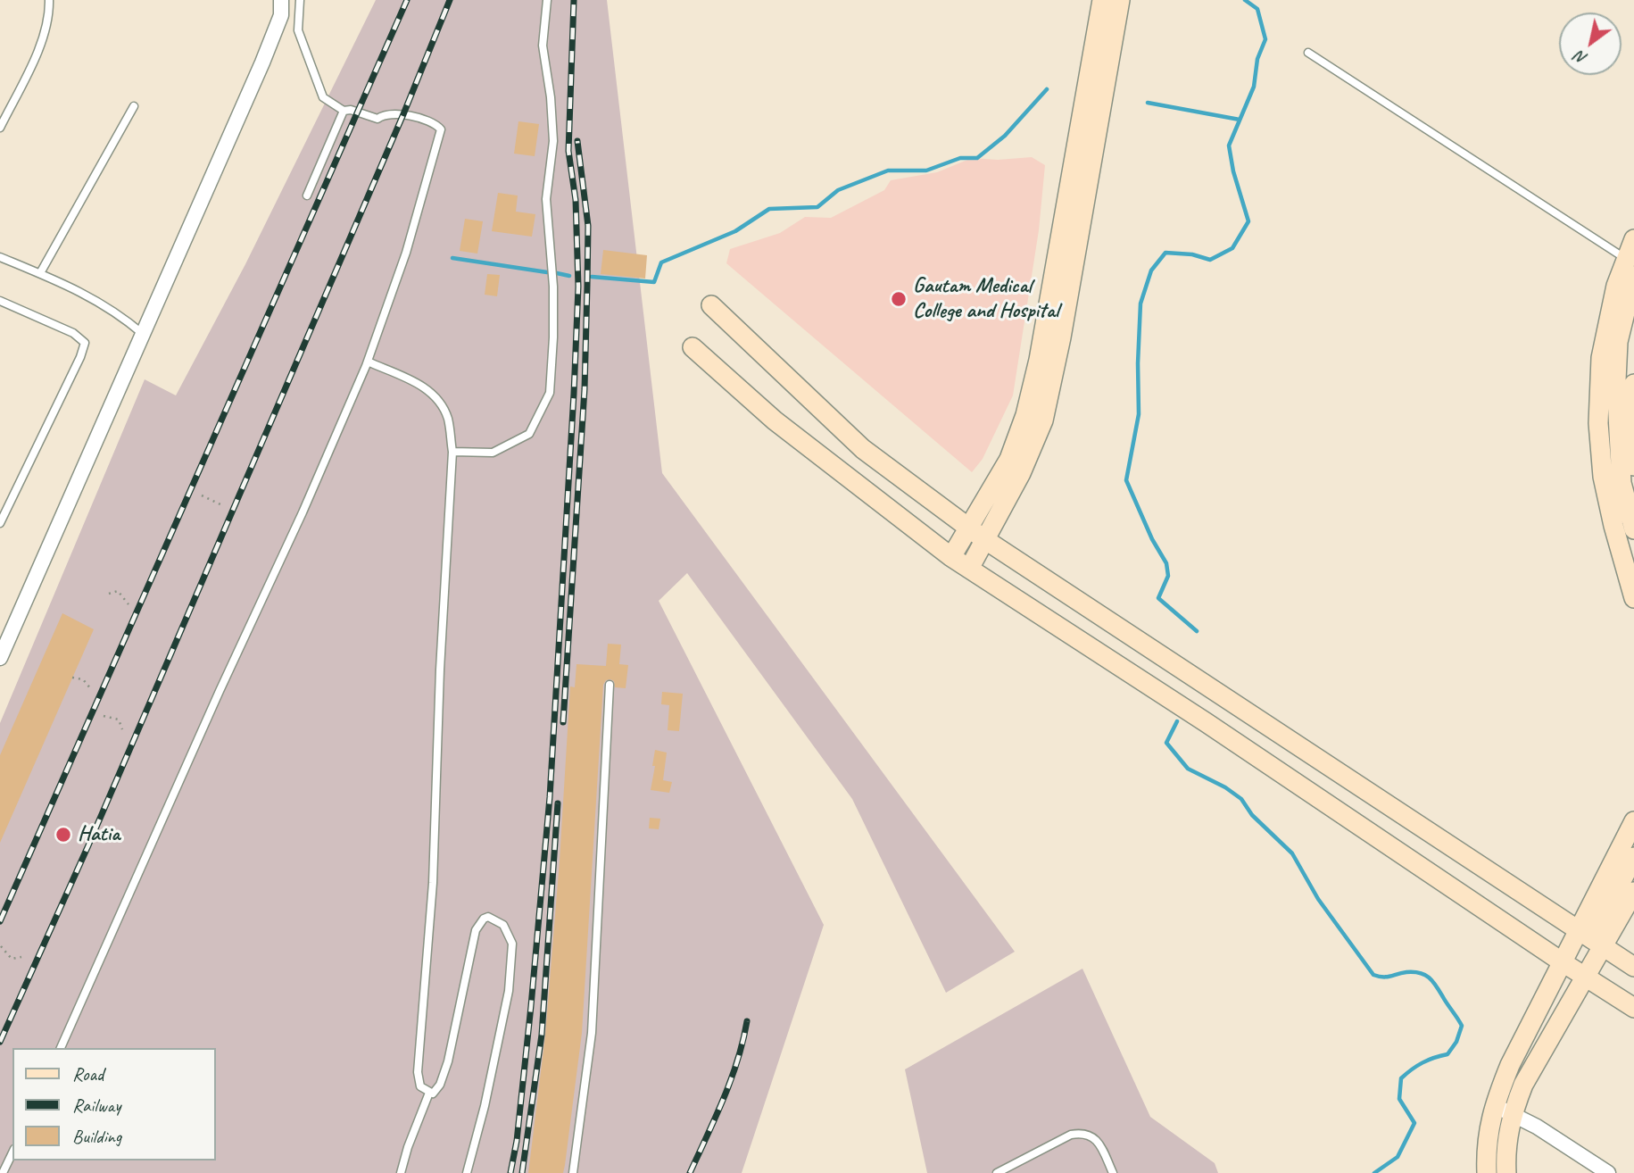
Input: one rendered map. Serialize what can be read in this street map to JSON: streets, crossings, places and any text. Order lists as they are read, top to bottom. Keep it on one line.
{"places":["Gautam Medical College and Hospital","Hatia"],"legend":["Road","Railway","Building"],"north":"bottom left"}
